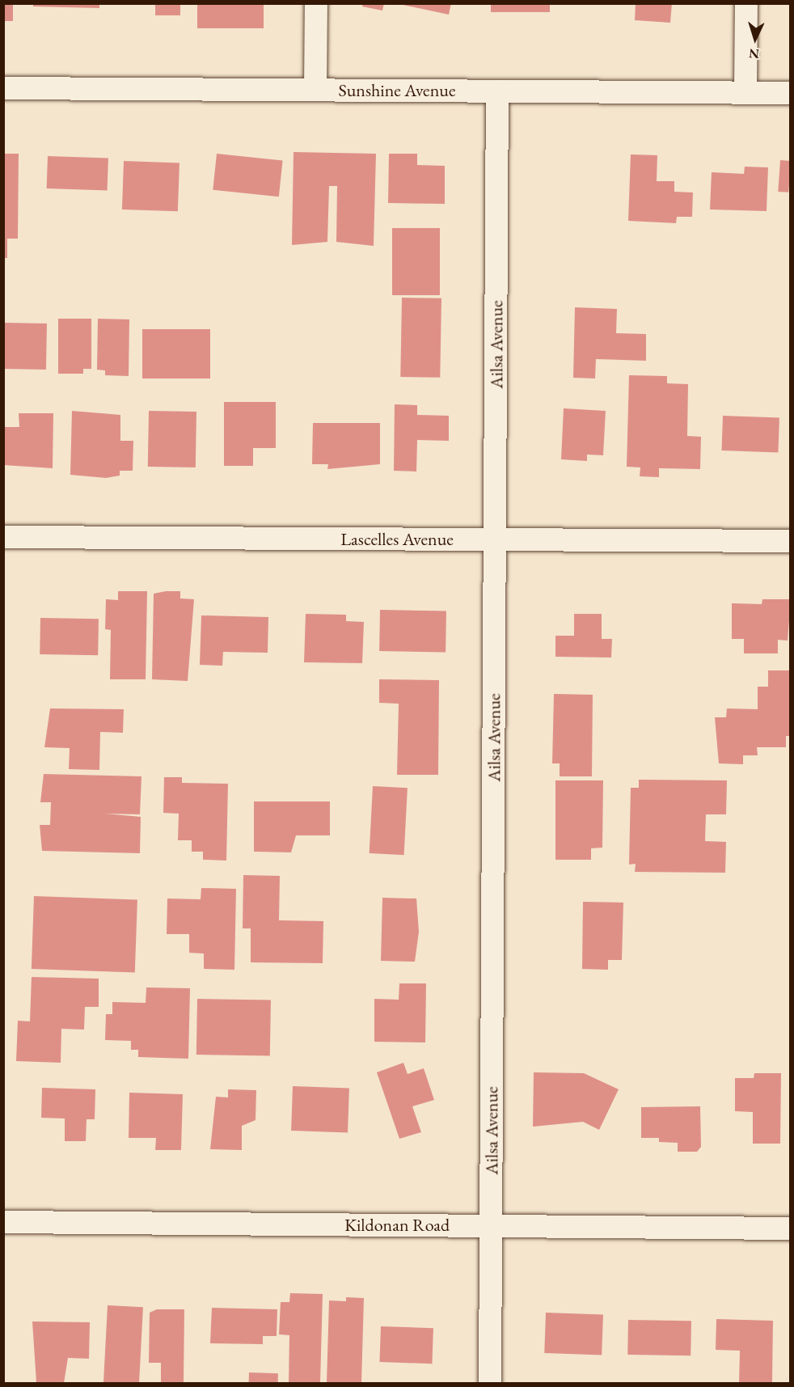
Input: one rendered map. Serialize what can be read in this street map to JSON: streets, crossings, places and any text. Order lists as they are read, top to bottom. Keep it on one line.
{"streets":{"street":["Sunshine Avenue","Ailsa Avenue","Lascelles Avenue","Kildonan Road"]},"crossings":[["Sunshine Avenue","Ailsa Avenue"],["Ailsa Avenue","Lascelles Avenue"],["Ailsa Avenue","Kildonan Road"]],"north":"bottom"}
